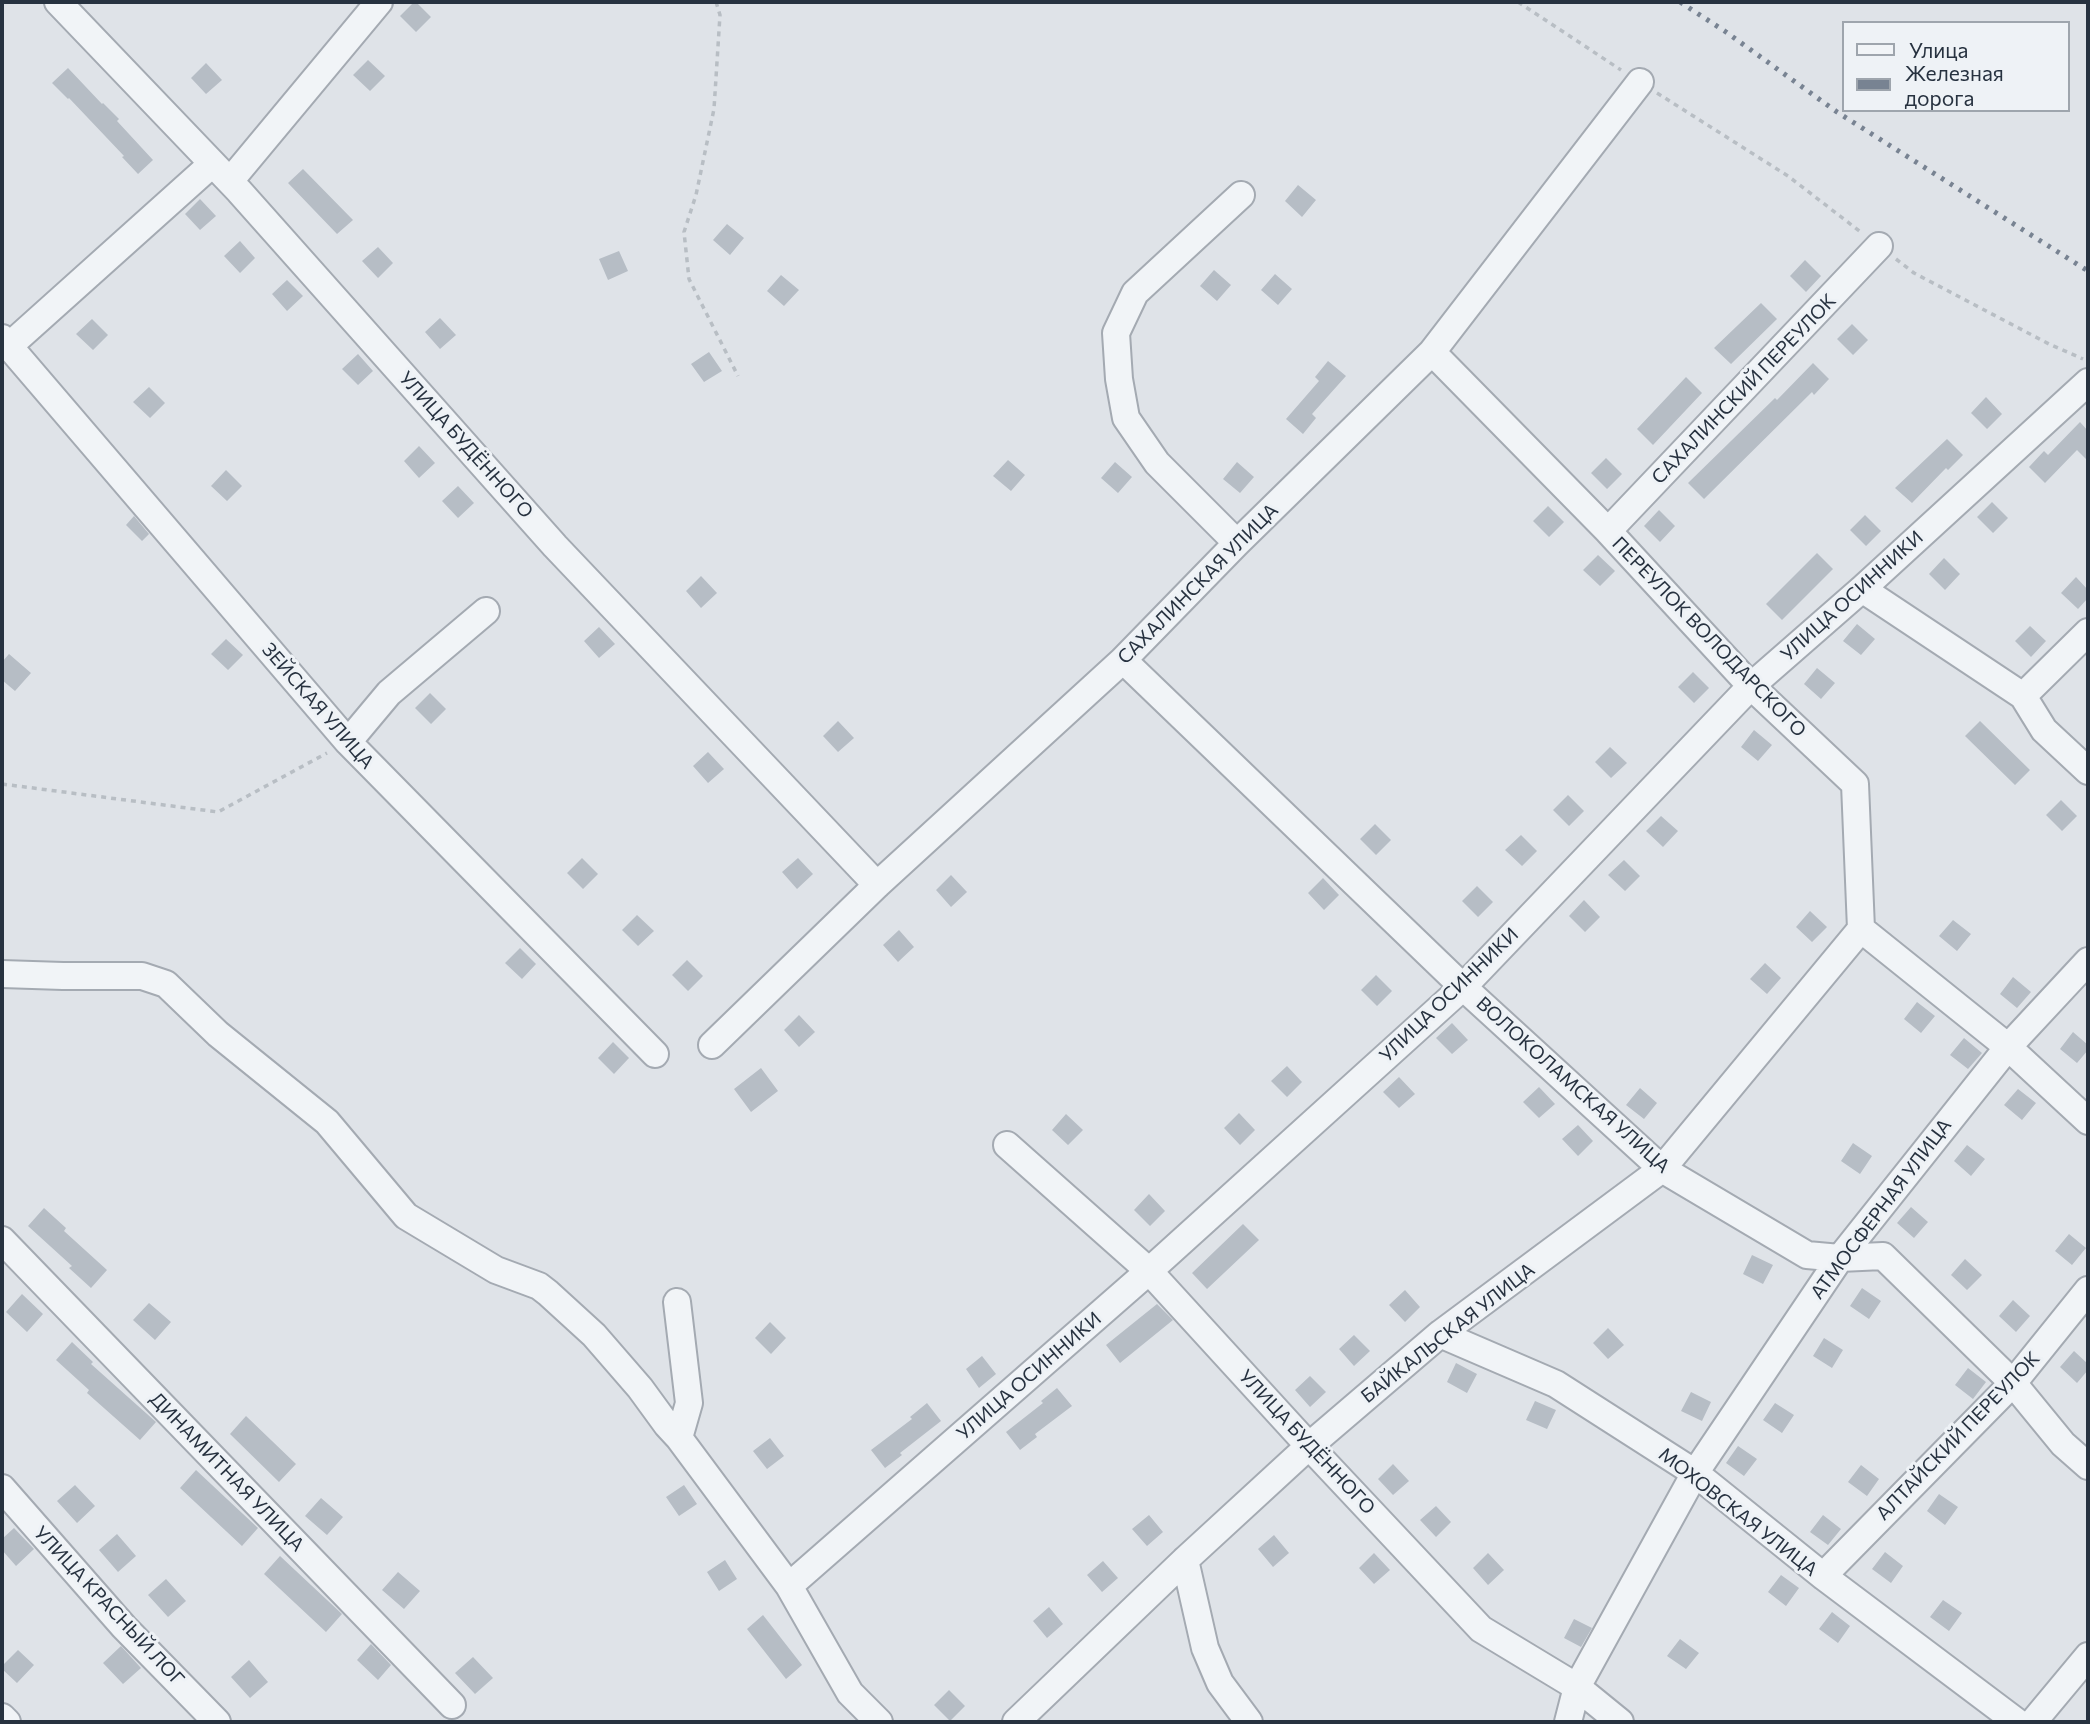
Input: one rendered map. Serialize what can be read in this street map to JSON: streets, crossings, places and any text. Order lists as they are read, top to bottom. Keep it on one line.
{"streets":{"street":["САХАЛИНСКИЙ ПЕРЕУЛОК","УЛИЦА БУДЁННОГО","САХАЛИНСКАЯ УЛИЦА","УЛИЦА ОСИННИКИ","ПЕРЕУЛОК ВОЛОДАРСКОГО","ЗЕЙСКАЯ УЛИЦА","ВОЛОКОЛАМСКАЯ УЛИЦА","АТМОСФЕРНАЯ УЛИЦА","БАЙКАЛЬСКАЯ УЛИЦА","АЛТАЙСКИЙ ПЕРЕУЛОК","ДИНАМИТНАЯ УЛИЦА","МОХОВСКАЯ УЛИЦА","УЛИЦА КРАСНЫЙ ЛОГ"]},"crossings":[["САХАЛИНСКИЙ ПЕРЕУЛОК","ПЕРЕУЛОК ВОЛОДАРСКОГО"],["УЛИЦА БУДЁННОГО","САХАЛИНСКАЯ УЛИЦА"],["УЛИЦА БУДЁННОГО","УЛИЦА ОСИННИКИ"],["УЛИЦА БУДЁННОГО","АТМОСФЕРНАЯ УЛИЦА"],["УЛИЦА БУДЁННОГО","БАЙКАЛЬСКАЯ УЛИЦА"],["САХАЛИНСКАЯ УЛИЦА","ПЕРЕУЛОК ВОЛОДАРСКОГО"],["САХАЛИНСКАЯ УЛИЦА","ВОЛОКОЛАМСКАЯ УЛИЦА"],["УЛИЦА ОСИННИКИ","ПЕРЕУЛОК ВОЛОДАРСКОГО"],["УЛИЦА ОСИННИКИ","ВОЛОКОЛАМСКАЯ УЛИЦА"],["ПЕРЕУЛОК ВОЛОДАРСКОГО","БАЙКАЛЬСКАЯ УЛИЦА"],["ВОЛОКОЛАМСКАЯ УЛИЦА","АТМОСФЕРНАЯ УЛИЦА"],["ВОЛОКОЛАМСКАЯ УЛИЦА","БАЙКАЛЬСКАЯ УЛИЦА"],["ВОЛОКОЛАМСКАЯ УЛИЦА","АЛТАЙСКИЙ ПЕРЕУЛОК"],["АТМОСФЕРНАЯ УЛИЦА","МОХОВСКАЯ УЛИЦА"],["БАЙКАЛЬСКАЯ УЛИЦА","МОХОВСКАЯ УЛИЦА"],["АЛТАЙСКИЙ ПЕРЕУЛОК","МОХОВСКАЯ УЛИЦА"]],"legend":["Улица","Железная дорога"]}
